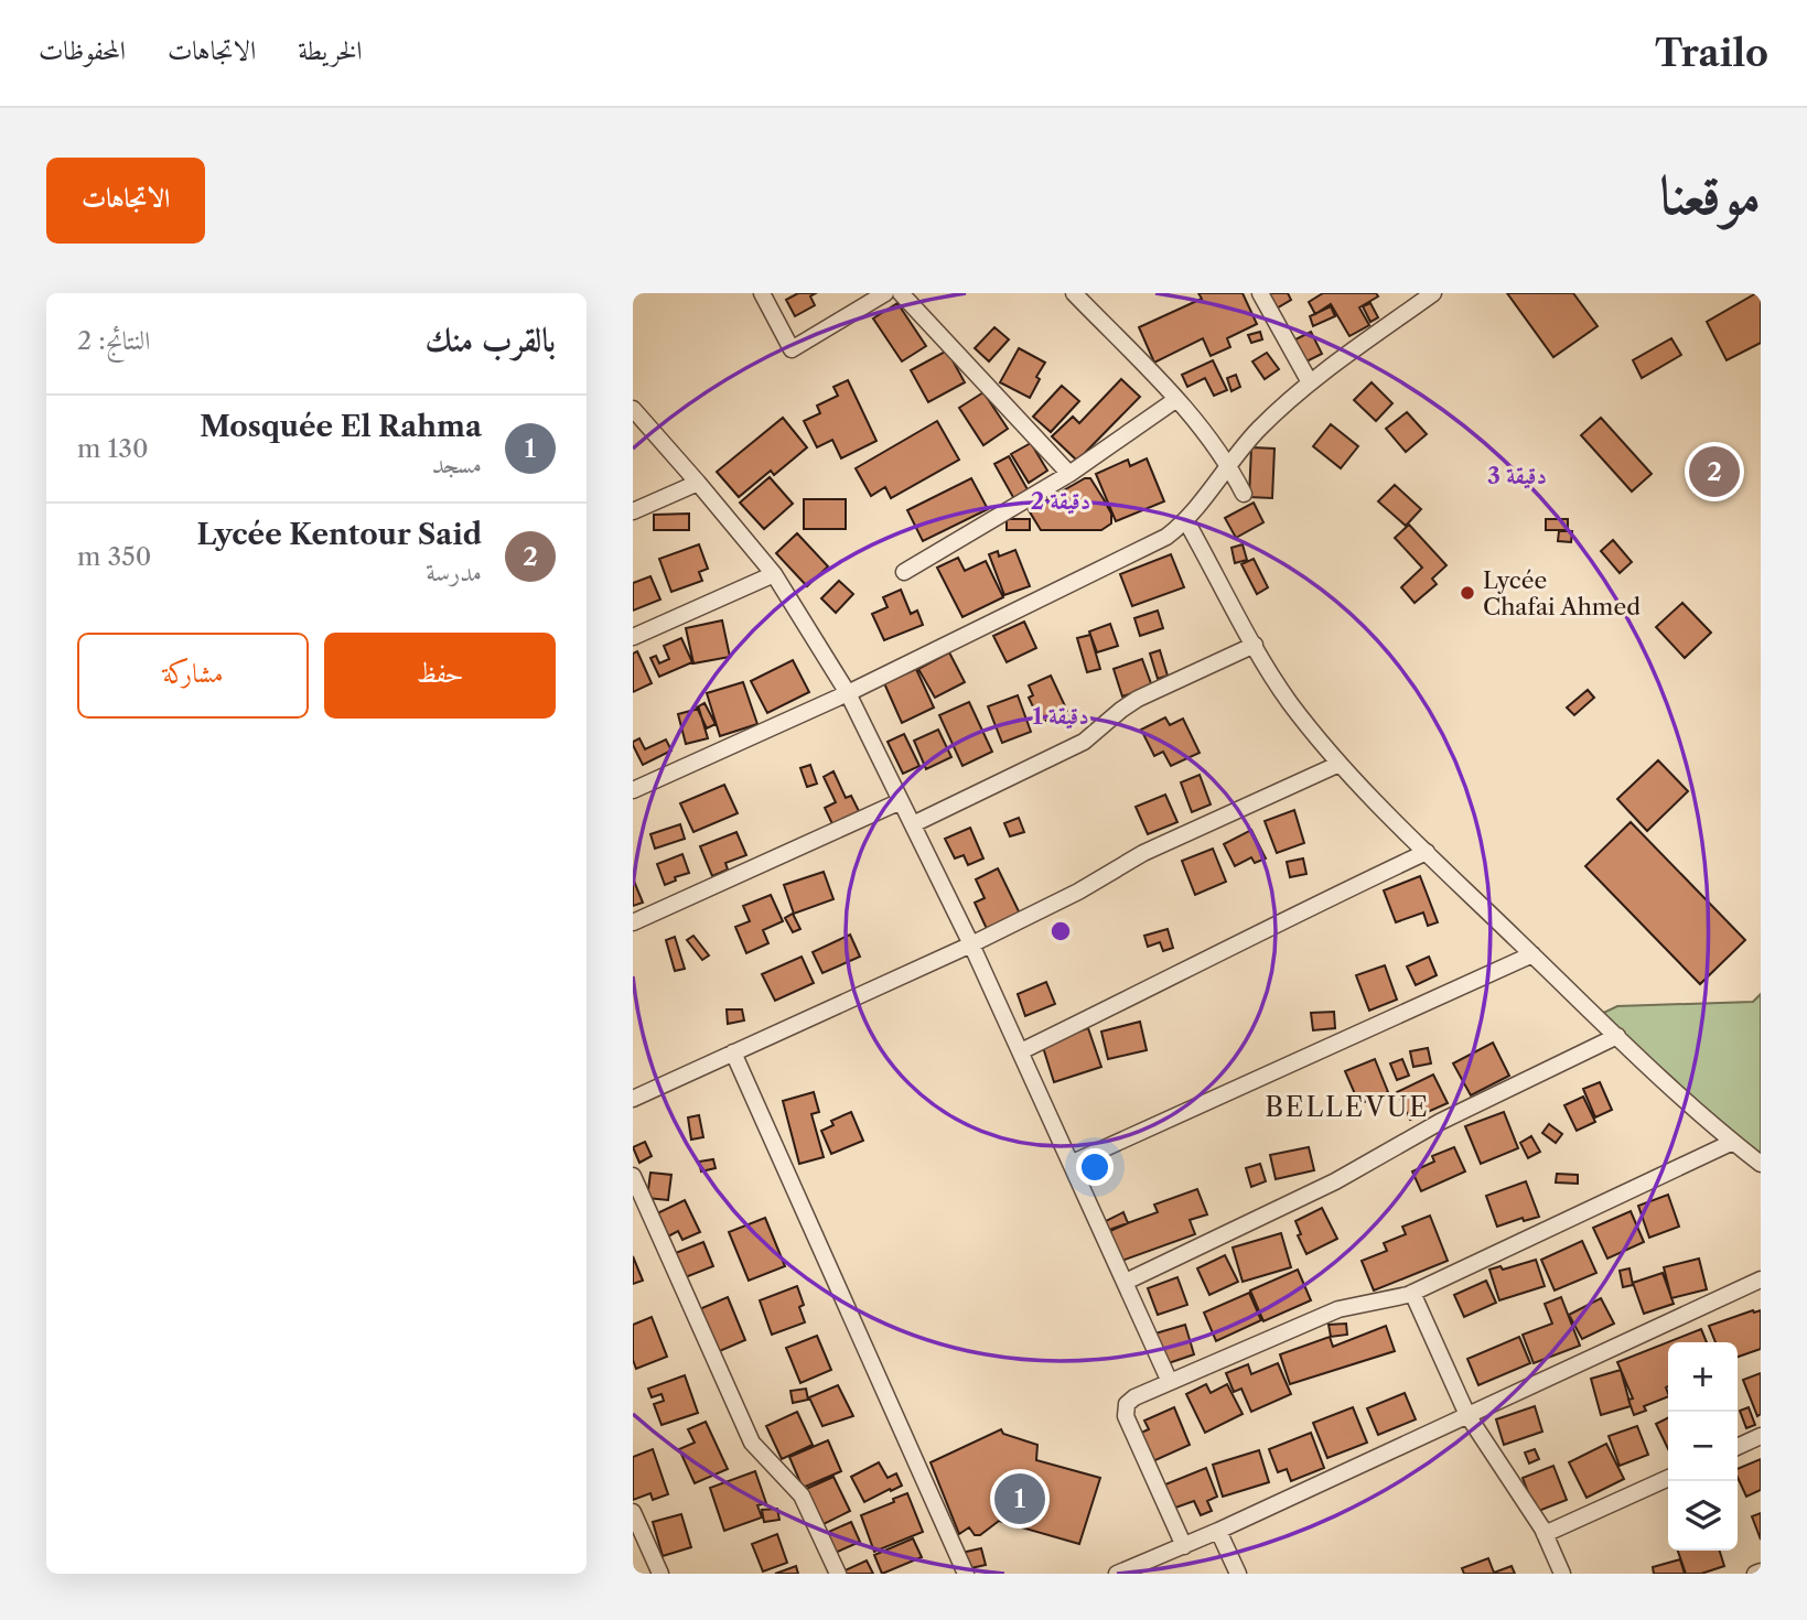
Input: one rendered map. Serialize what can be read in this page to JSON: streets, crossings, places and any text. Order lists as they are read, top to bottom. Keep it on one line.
{"districts":["BELLEVUE"],"places":["Lycée Chafai Ahmed"],"page":{"header":"Trailo","nav":["الخريطة","الاتجاهات","المحفوظات"],"title":"موقعنا","buttons":["الاتجاهات",["حفظ","مشاركة"]],"heading":["بالقرب منك","النتائج: 2"],"list":[{"mark":"1","name":"Mosquée El Rahma","note":"مسجد","value":"130 m"},{"mark":"2","name":"Lycée Kentour Said","note":"مدرسة","value":"350 m"}],"pins":["2","1"],"map_buttons":["+","−"]},"rings":["3 دقيقة","2 دقيقة","1 دقيقة"]}
